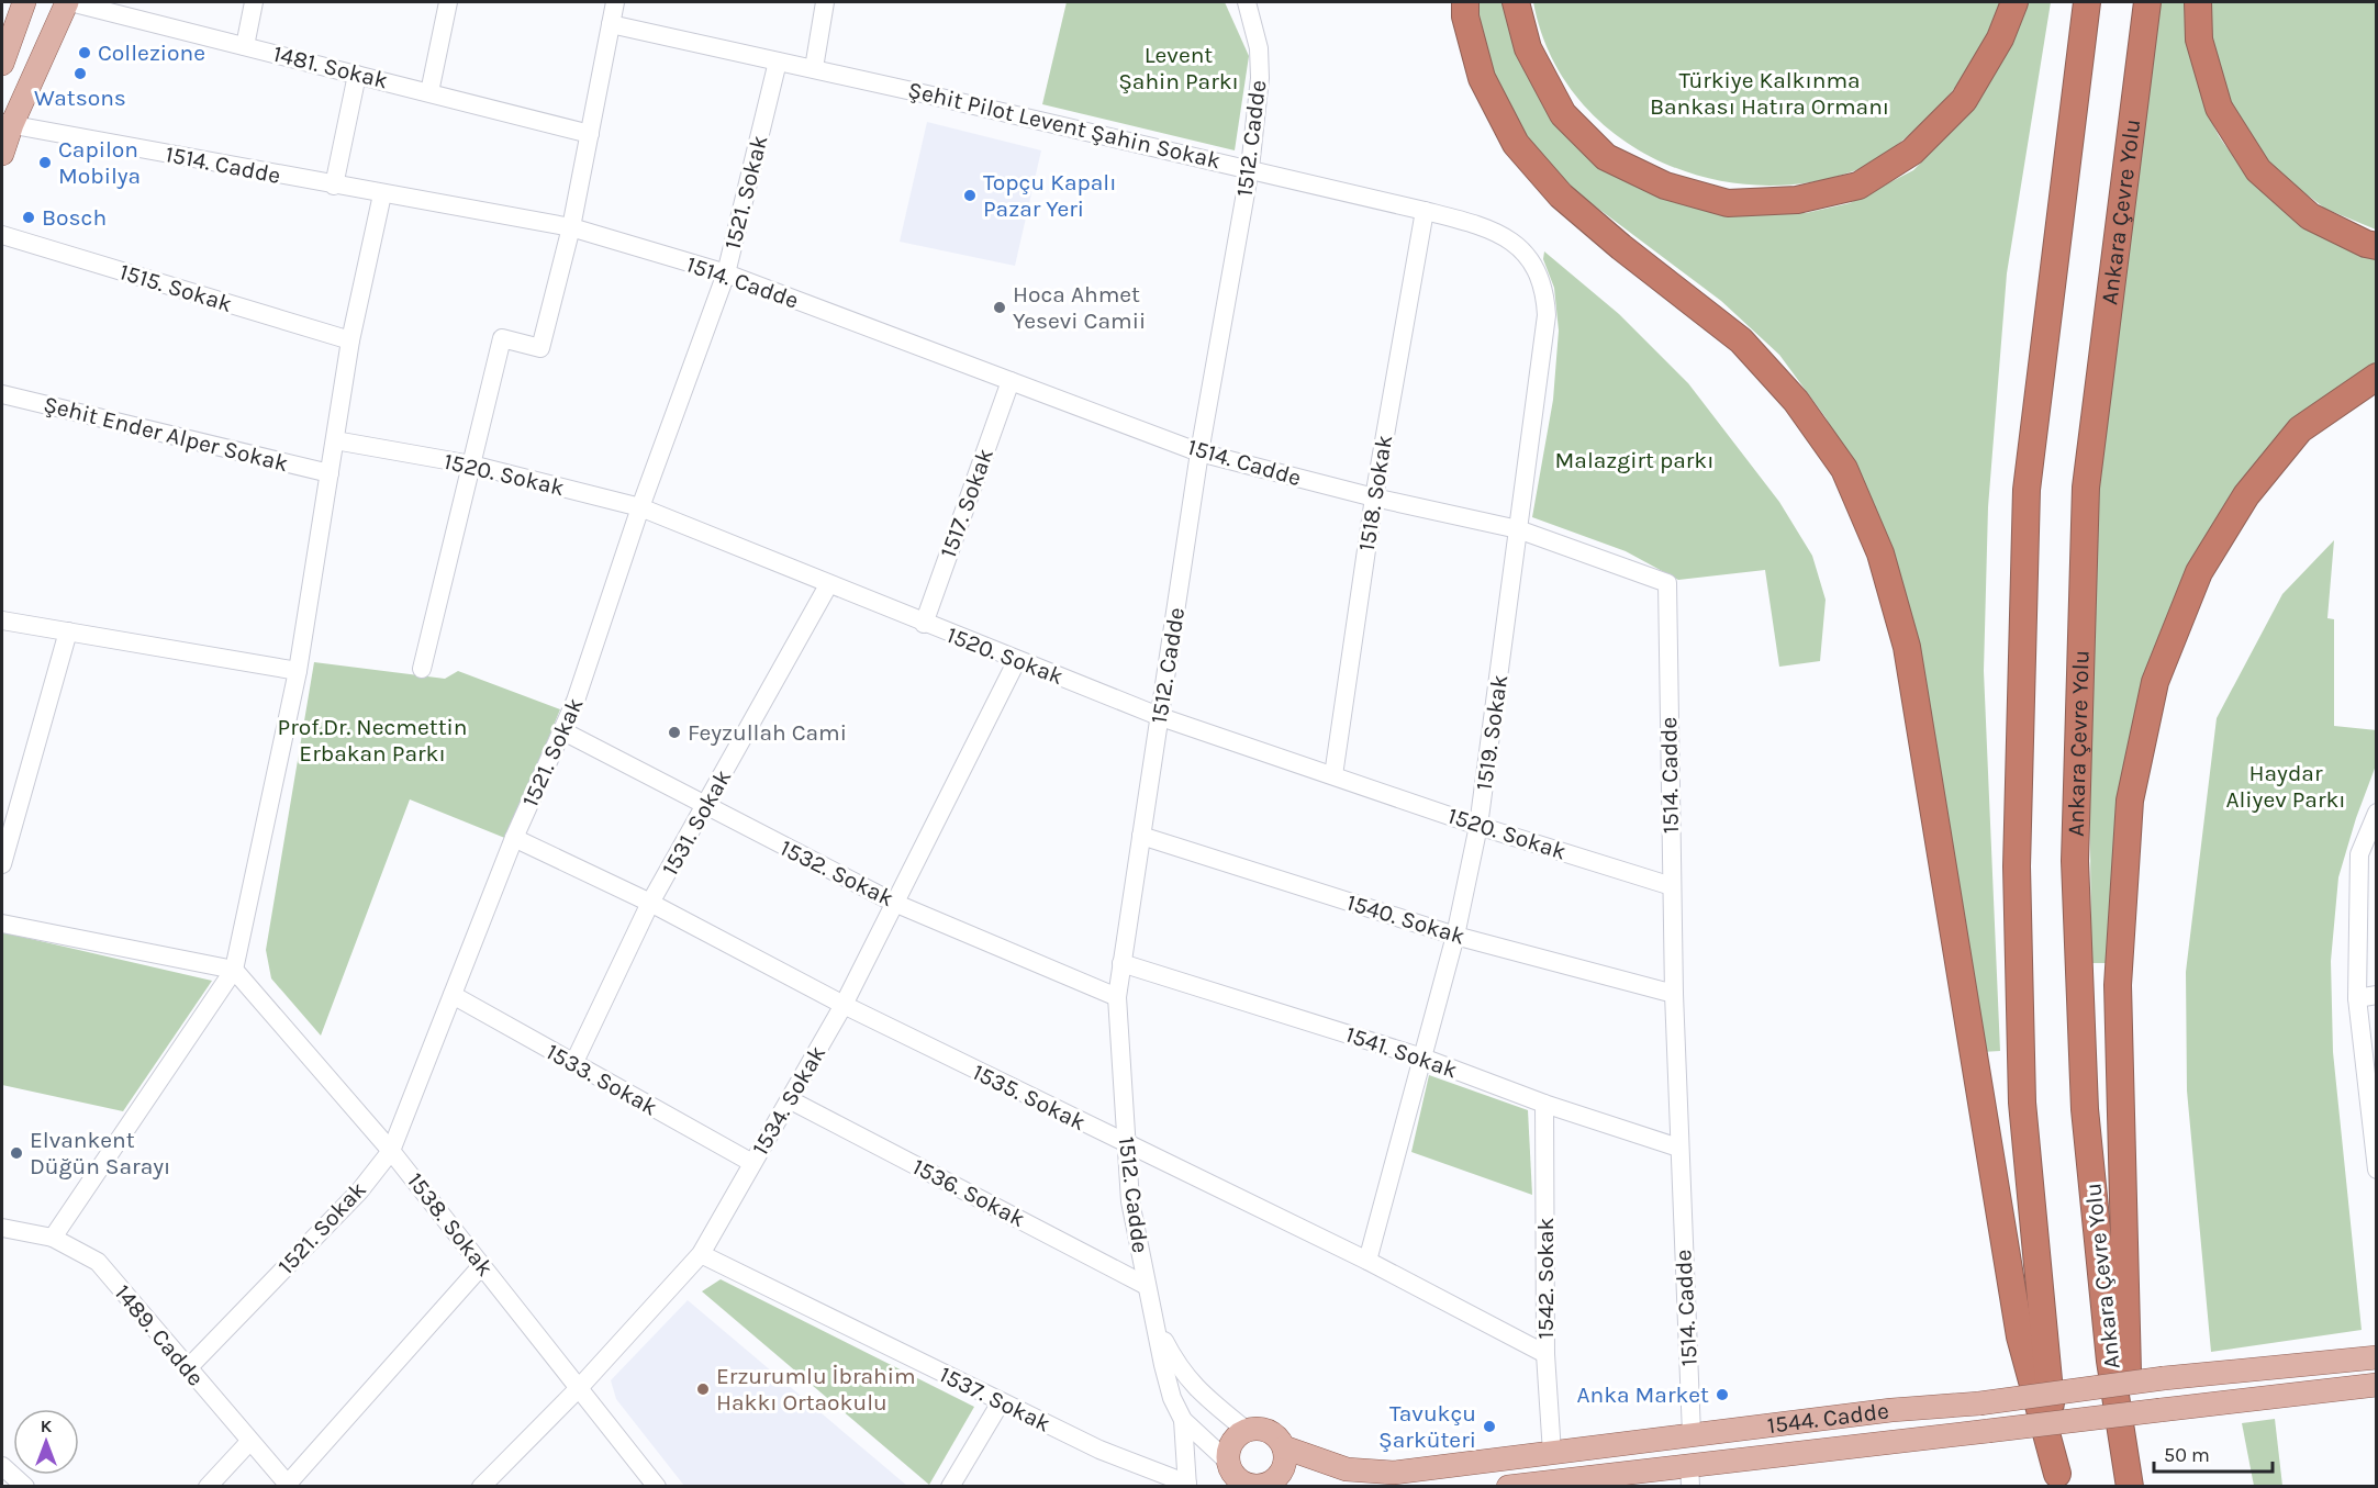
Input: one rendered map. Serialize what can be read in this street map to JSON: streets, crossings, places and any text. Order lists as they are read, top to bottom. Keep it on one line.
{"streets":{"highway":["Ankara Çevre Yolu"],"main road":["1544. Cadde"],"street":["1481. Sokak","Şehit Pilot Levent Şahin Sokak","1512. Cadde","1514. Cadde","1521. Sokak","1515. Sokak","Şehit Ender Alper Sokak","1520. Sokak","1518. Sokak","1517. Sokak","1519. Sokak","1531. Sokak","1532. Sokak","1540. Sokak","1541. Sokak","1533. Sokak","1535. Sokak","1534. Sokak","1536. Sokak","1538. Sokak","1542. Sokak","1489. Cadde","1537. Sokak"]},"crossings":[["Şehit Pilot Levent Şahin Sokak","1512. Cadde"],["Şehit Pilot Levent Şahin Sokak","1521. Sokak"],["Şehit Pilot Levent Şahin Sokak","1518. Sokak"],["Şehit Pilot Levent Şahin Sokak","1519. Sokak"],["1512. Cadde","1514. Cadde"],["1512. Cadde","1520. Sokak"],["1512. Cadde","1532. Sokak"],["1512. Cadde","1540. Sokak"],["1512. Cadde","1541. Sokak"],["1512. Cadde","1535. Sokak"],["1512. Cadde","1536. Sokak"],["1512. Cadde","1544. Cadde"],["1514. Cadde","1521. Sokak"],["1514. Cadde","1520. Sokak"],["1514. Cadde","1518. Sokak"],["1514. Cadde","1517. Sokak"],["1514. Cadde","1519. Sokak"],["1514. Cadde","1540. Sokak"],["1514. Cadde","1541. Sokak"],["1514. Cadde","1544. Cadde"],["1521. Sokak","1520. Sokak"],["1521. Sokak","1532. Sokak"],["1521. Sokak","1533. Sokak"],["1521. Sokak","1535. Sokak"],["1521. Sokak","1538. Sokak"],["1521. Sokak","1489. Cadde"],["1520. Sokak","1518. Sokak"],["1520. Sokak","1517. Sokak"],["1520. Sokak","1519. Sokak"],["1520. Sokak","1531. Sokak"],["1520. Sokak","1534. Sokak"],["1519. Sokak","1540. Sokak"],["1519. Sokak","1541. Sokak"],["1519. Sokak","1535. Sokak"],["1531. Sokak","1532. Sokak"],["1531. Sokak","1533. Sokak"],["1531. Sokak","1535. Sokak"],["1532. Sokak","1534. Sokak"],["1541. Sokak","1542. Sokak"],["1533. Sokak","1534. Sokak"],["1535. Sokak","1534. Sokak"],["1535. Sokak","1542. Sokak"],["1534. Sokak","1536. Sokak"],["1534. Sokak","1538. Sokak"],["1534. Sokak","1537. Sokak"],["1542. Sokak","1544. Cadde"]],"parks":["Levent Şahin Parkı","Türkiye Kalkınma Bankası Hatıra Ormanı","Malazgirt parkı","Prof.Dr. Necmettin Erbakan Parkı","Haydar Aliyev Parkı"],"places":["Collezione","Watsons","Capilon Mobilya","Topçu Kapalı Pazar Yeri","Bosch","Hoca Ahmet Yesevi Camii","Feyzullah Cami","Elvankent Düğün Sarayı","Erzurumlu İbrahim Hakkı Ortaokulu","Anka Market","Tavukçu Şarküteri"],"scale_bar":"50 m","north":"top"}
